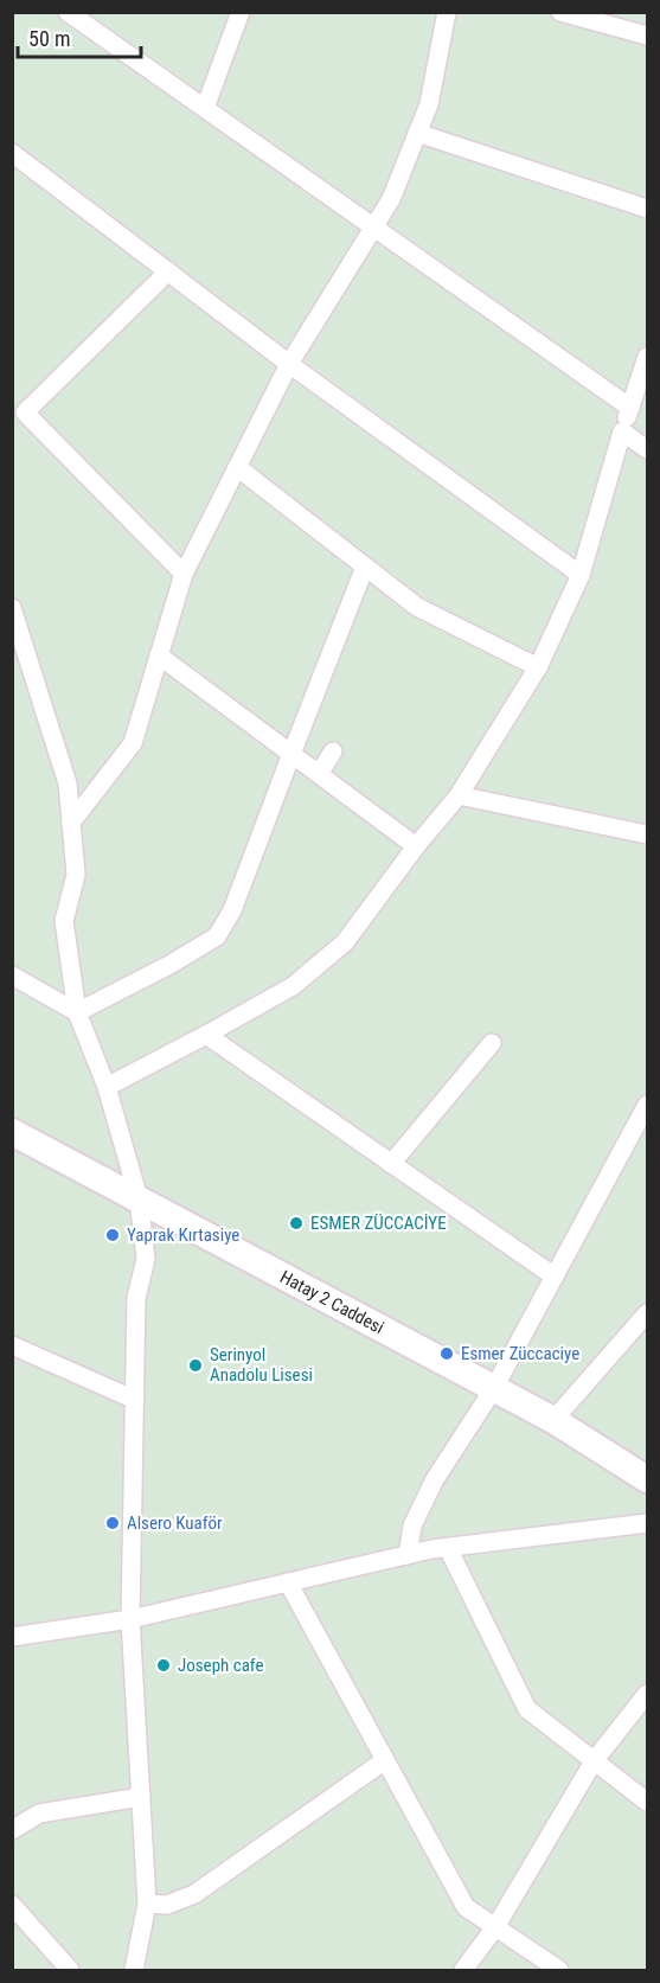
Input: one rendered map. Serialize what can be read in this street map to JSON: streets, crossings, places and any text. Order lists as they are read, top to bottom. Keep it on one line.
{"streets":{"street":["Hatay 2 Caddesi"]},"places":["ESMER ZÜCCACİYE","Yaprak Kırtasiye","Esmer Züccaciye","Serinyol Anadolu Lisesi","Alsero Kuaför","Joseph cafe"],"scale_bar":"50 m"}
